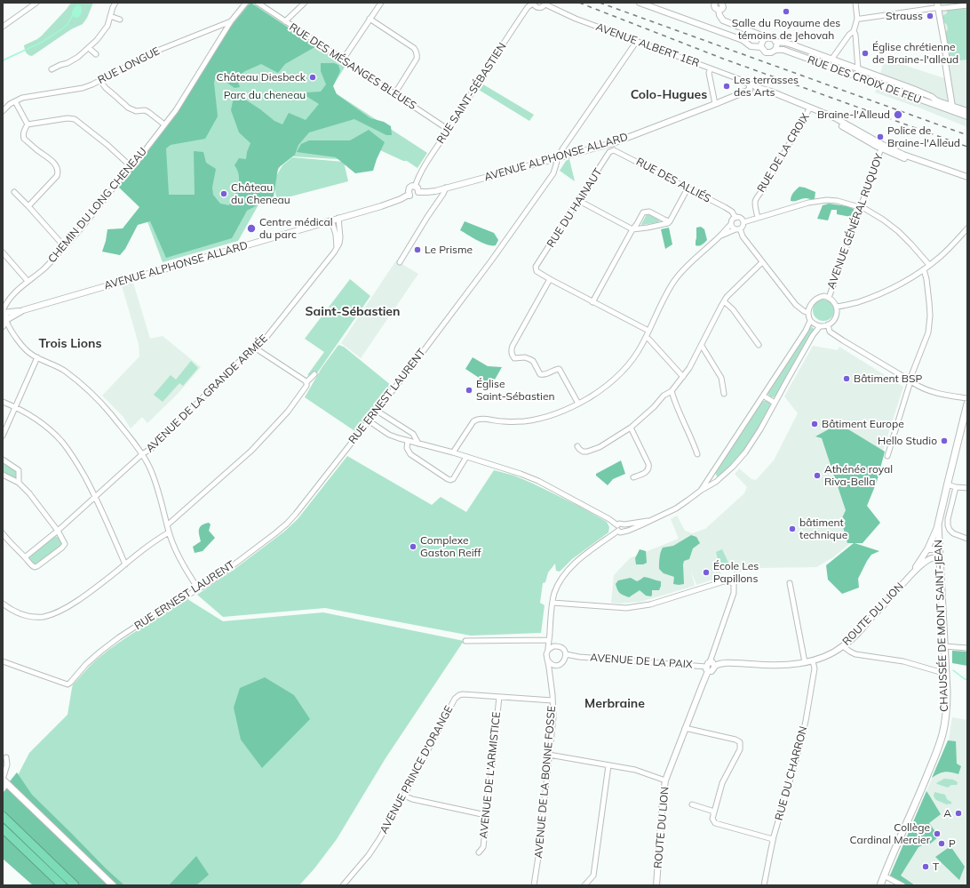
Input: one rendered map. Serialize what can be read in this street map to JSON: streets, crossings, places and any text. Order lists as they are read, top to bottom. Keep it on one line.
{"streets":{"main road":["CHAUSSÉE DE MONT SAINT-JEAN"],"street":["AVENUE ALBERT 1ER","RUE LONGUE","RUE DES MÉSANGES BLEUES","RUE DES CROIX DE FEU","RUE SAINT-SÉBASTIEN","RUE DE LA CROIX","AVENUE ALPHONSE ALLARD","RUE DES ALLIÉS","CHEMIN DU LONG CHENEAU","RUE DU HAINAUT","AVENUE GÉNÉRAL RUQUOY","AVENUE DE LA GRANDE ARMÉE","RUE ERNEST LAURENT","ROUTE DU LION","AVENUE DE LA PAIX","AVENUE PRINCE D'ORANGE","RUE DU CHARRON","AVENUE DE L'ARMISTICE","AVENUE DE LA BONNE FOSSE"]},"crossings":[["AVENUE ALBERT 1ER","RUE DE LA CROIX"],["AVENUE ALBERT 1ER","AVENUE ALPHONSE ALLARD"],["AVENUE ALBERT 1ER","AVENUE GÉNÉRAL RUQUOY"],["AVENUE ALBERT 1ER","RUE ERNEST LAURENT"],["RUE LONGUE","CHEMIN DU LONG CHENEAU"],["RUE DES MÉSANGES BLEUES","RUE SAINT-SÉBASTIEN"],["RUE SAINT-SÉBASTIEN","AVENUE ALPHONSE ALLARD"],["AVENUE ALPHONSE ALLARD","CHEMIN DU LONG CHENEAU"],["AVENUE ALPHONSE ALLARD","AVENUE DE LA GRANDE ARMÉE"],["AVENUE ALPHONSE ALLARD","RUE ERNEST LAURENT"],["RUE DES ALLIÉS","RUE DU HAINAUT"],["ROUTE DU LION","CHAUSSÉE DE MONT SAINT-JEAN"],["ROUTE DU LION","AVENUE DE LA PAIX"],["ROUTE DU LION","RUE DU CHARRON"],["AVENUE DE LA PAIX","AVENUE DE LA BONNE FOSSE"],["AVENUE PRINCE D'ORANGE","AVENUE DE L'ARMISTICE"],["AVENUE PRINCE D'ORANGE","AVENUE DE LA BONNE FOSSE"]],"districts":["Colo-Hugues","Saint-Sébastien","Trois Lions","Merbraine"],"parks":["Parc du cheneau"],"places":["Salle du Royaume des témoins de Jehovah","Strauss","Église chrétienne de Braine-l'alleud","Château Diesbeck","Les terrasses des Arts","Braine-l'Alleud","Police de Braine-l'Alleud","Château du Cheneau","Centre médical du parc","Le Prisme","Bâtiment BSP","Église Saint-Sébastien","Bâtiment Europe","Hello Studio","Athénée royal Riva-Bella","bâtiment technique","Complexe Gaston Reiff","École Les Papillons","A","Collège Cardinal Mercier","P","T"]}
